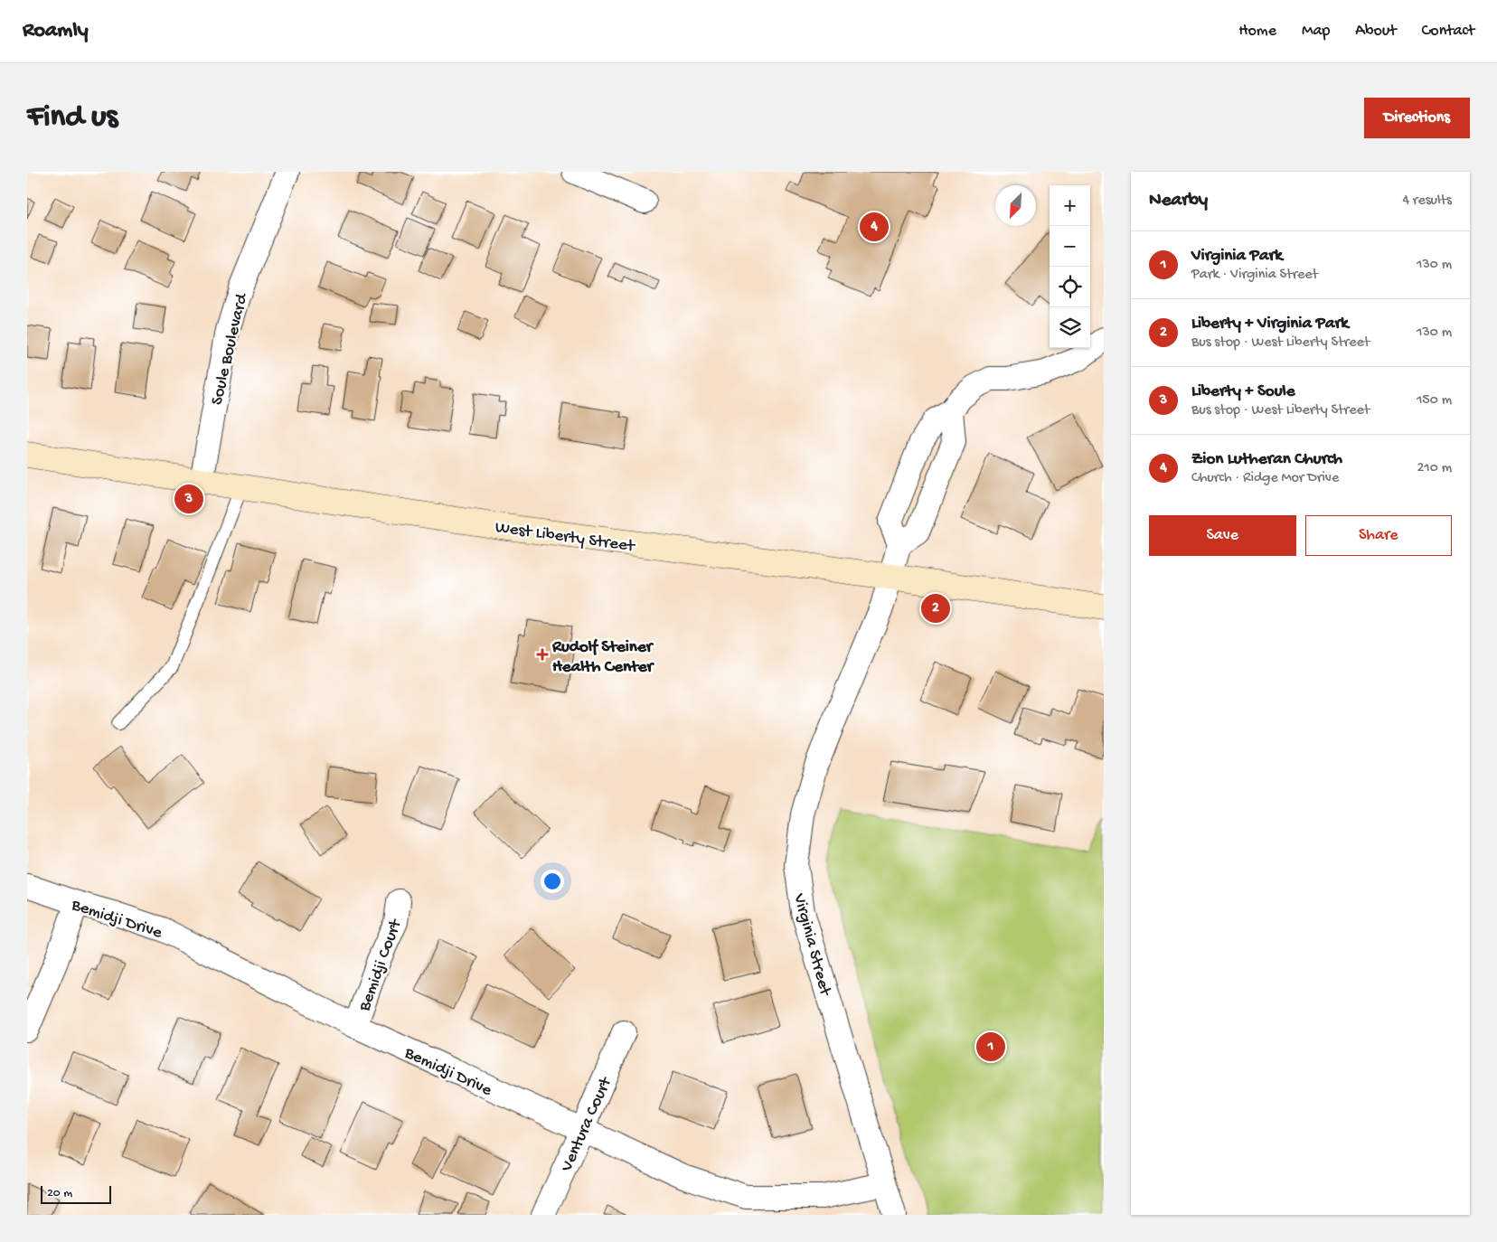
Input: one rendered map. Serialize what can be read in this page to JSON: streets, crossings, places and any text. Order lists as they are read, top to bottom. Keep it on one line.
{"streets":{"main road":["West Liberty Street"],"street":["Soule Boulevard","Bemidji Drive","Virginia Street","Bemidji Court","Ventura Court"]},"crossings":[["Soule Boulevard","West Liberty Street"],["West Liberty Street","Virginia Street"],["Bemidji Drive","Virginia Street"],["Bemidji Drive","Bemidji Court"],["Bemidji Drive","Ventura Court"]],"places":{"health":["Rudolf Steiner Health Center"]},"scale_bar":"20 m","north":"bottom left","page":{"header":"Roamly","nav":["Home","Map","About","Contact"],"buttons":["Directions",["Save","Share"]],"title":"Find us","heading":["Nearby","4 results"],"map_buttons":["+","−"],"pins":["4","3","2","1"],"list":[{"mark":"1","name":"Virginia Park","note":"Park · Virginia Street","value":"130 m"},{"mark":"2","name":"Liberty + Virginia Park","note":"Bus stop · West Liberty Street","value":"130 m"},{"mark":"3","name":"Liberty + Soule","note":"Bus stop · West Liberty Street","value":"150 m"},{"mark":"4","name":"Zion Lutheran Church","note":"Church · Ridge Mor Drive","value":"210 m"}],"scale":"20 m"}}
